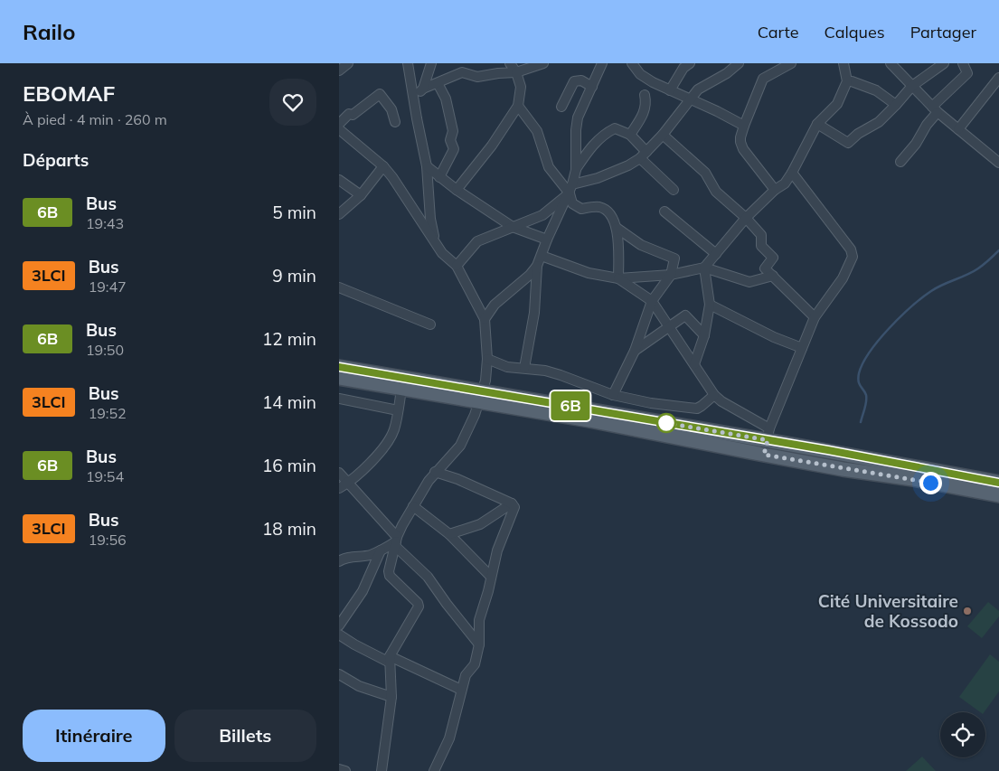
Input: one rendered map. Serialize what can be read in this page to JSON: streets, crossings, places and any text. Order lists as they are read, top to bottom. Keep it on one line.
{"places":["Cité Universitaire de Kossodo"],"lines":["bus line 6B"],"page":{"header":"Railo","nav":["Carte","Calques","Partager"],"heading":[["EBOMAF","À pied · 4 min · 260 m"],"Départs"],"on_map":"6B","list":[{"mark":"6B","name":"Bus","note":"19:43","value":"5 min"},{"mark":"3LCI","name":"Bus","note":"19:47","value":"9 min"},{"mark":"6B","name":"Bus","note":"19:50","value":"12 min"},{"mark":"3LCI","name":"Bus","note":"19:52","value":"14 min"},{"mark":"6B","name":"Bus","note":"19:54","value":"16 min"},{"mark":"3LCI","name":"Bus","note":"19:56","value":"18 min"}],"buttons":["Itinéraire","Billets"]}}
